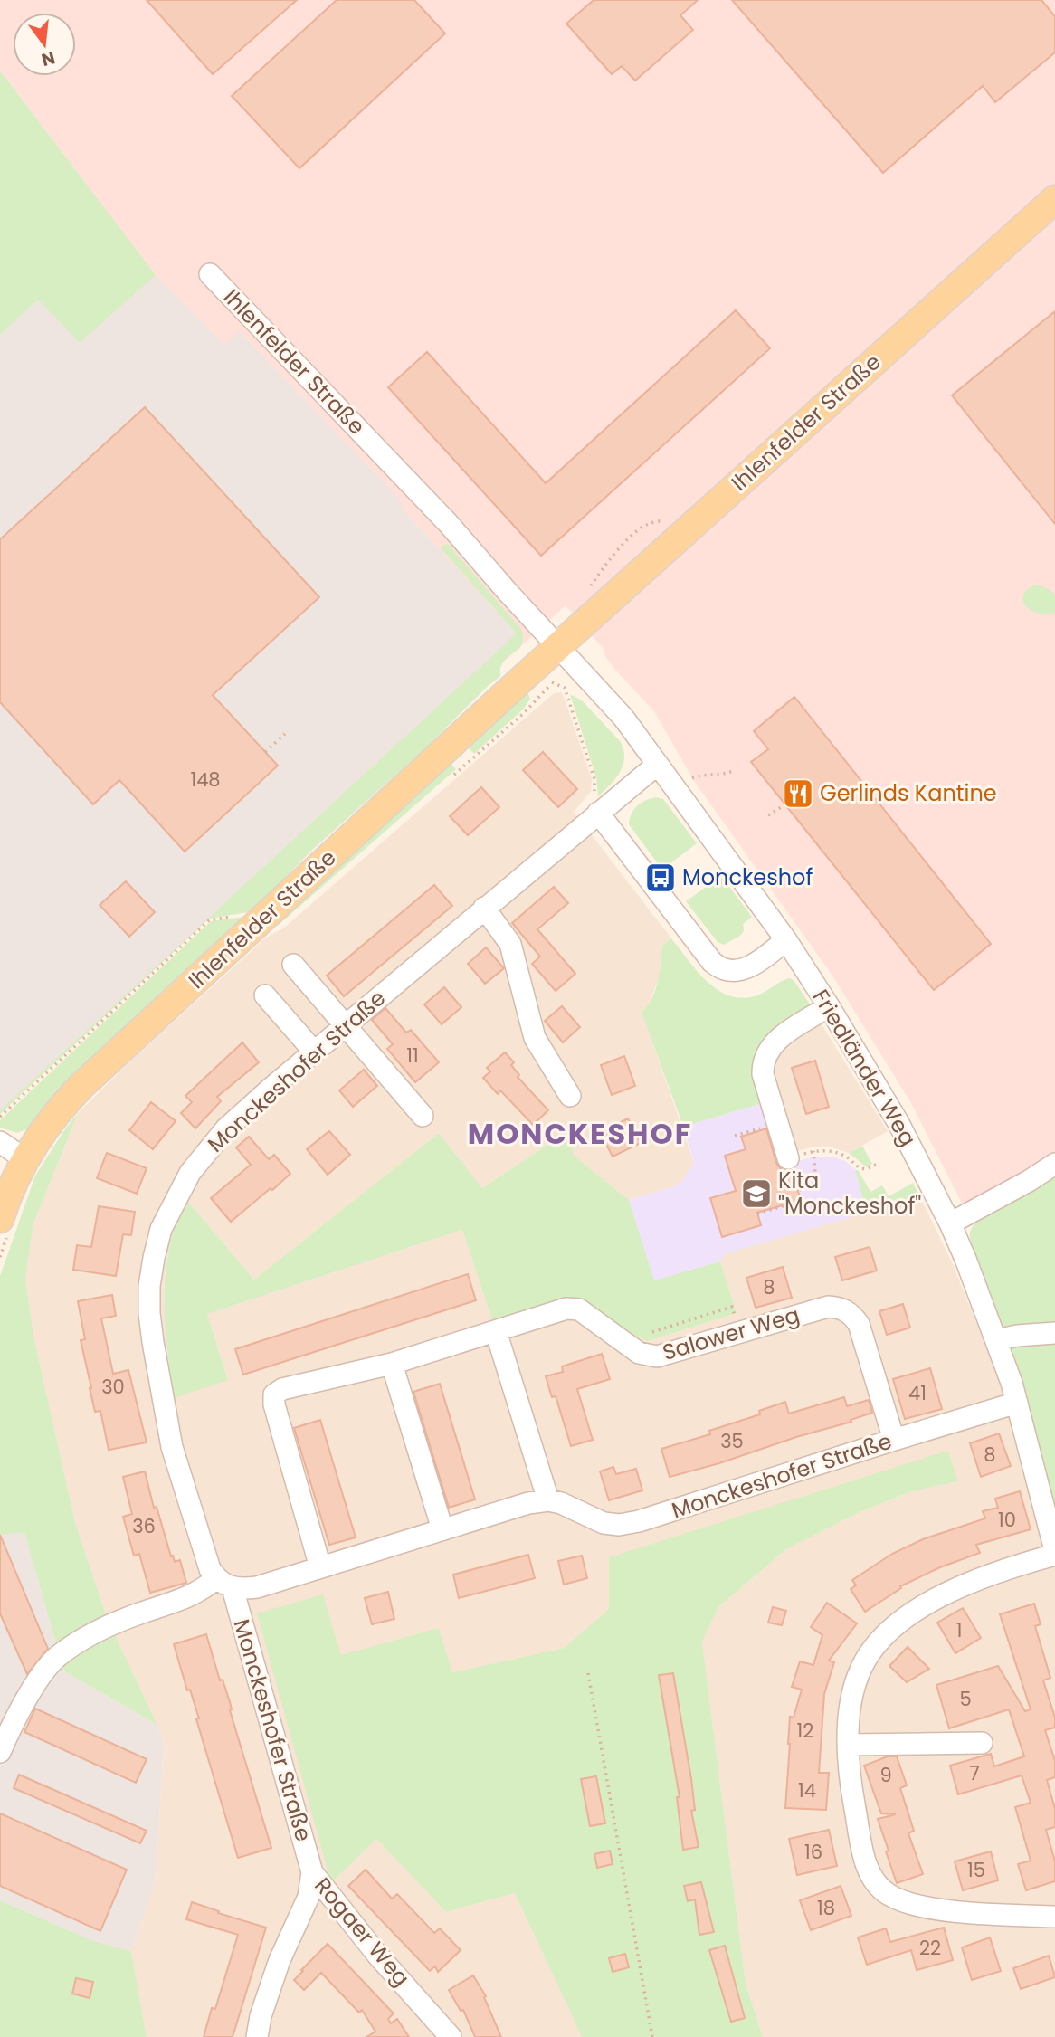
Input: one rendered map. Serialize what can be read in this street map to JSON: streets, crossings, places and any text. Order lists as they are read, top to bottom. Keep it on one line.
{"streets":{"main road":["Ihlenfelder Straße"],"street":["Friedländer Weg","Monckeshofer Straße","Salower Weg","Rogaer Weg"]},"crossings":[["Ihlenfelder Straße","Friedländer Weg"],["Friedländer Weg","Monckeshofer Straße"],["Monckeshofer Straße","Salower Weg"],["Monckeshofer Straße","Rogaer Weg"]],"districts":["MONCKESHOF"],"places":{"restaurant":["Gerlinds Kantine"],"bus stop":["Monckeshof"],"school or university":["Kita \"Monckeshof\""]},"house_numbers":["148","11","8","30","41","35","8","10","36","1","5","12","7","9","14","16","15","18","22"],"north":"bottom"}
